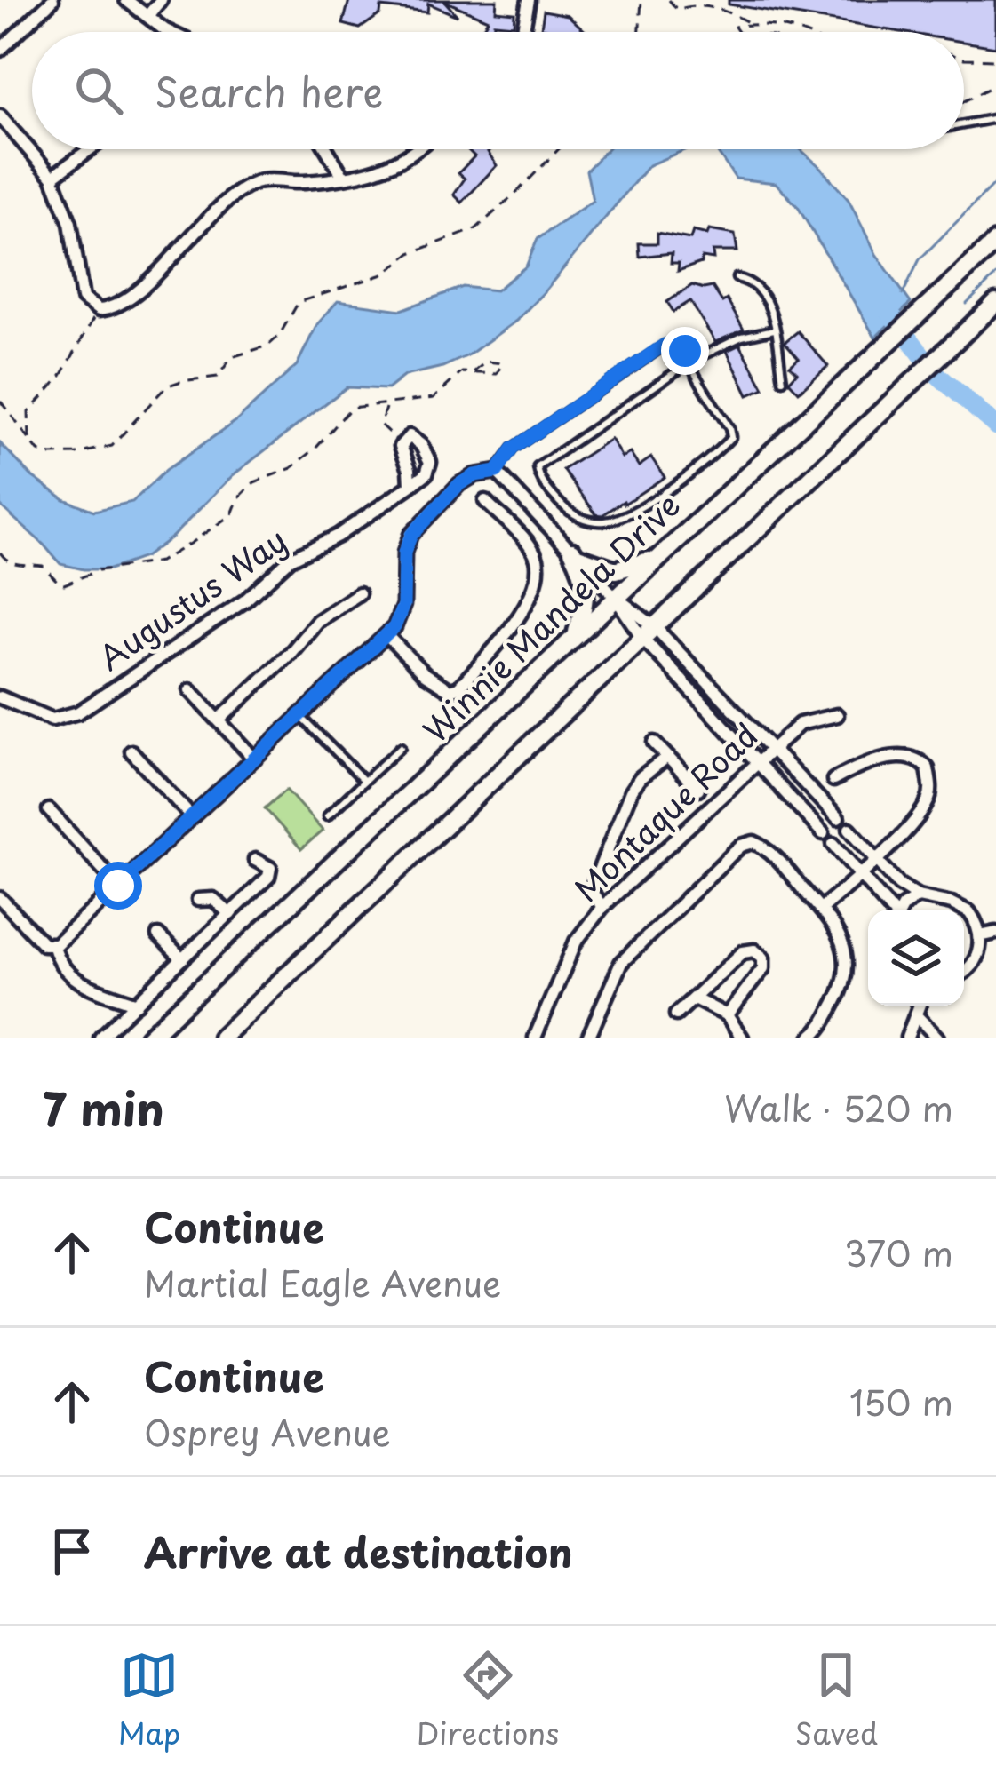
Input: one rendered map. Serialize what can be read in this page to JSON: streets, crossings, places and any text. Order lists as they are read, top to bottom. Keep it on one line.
{"streets":{"main road":["Winnie Mandela Drive"],"street":["Augustus Way","Montaque Road"]},"page":{"search":"Search here","heading":["7 min","Walk · 520 m"],"list":[["Continue","Martial Eagle Avenue","370 m"],["Continue","Osprey Avenue","150 m"],"Arrive at destination"],"nav":["Map","Directions","Saved"]}}
